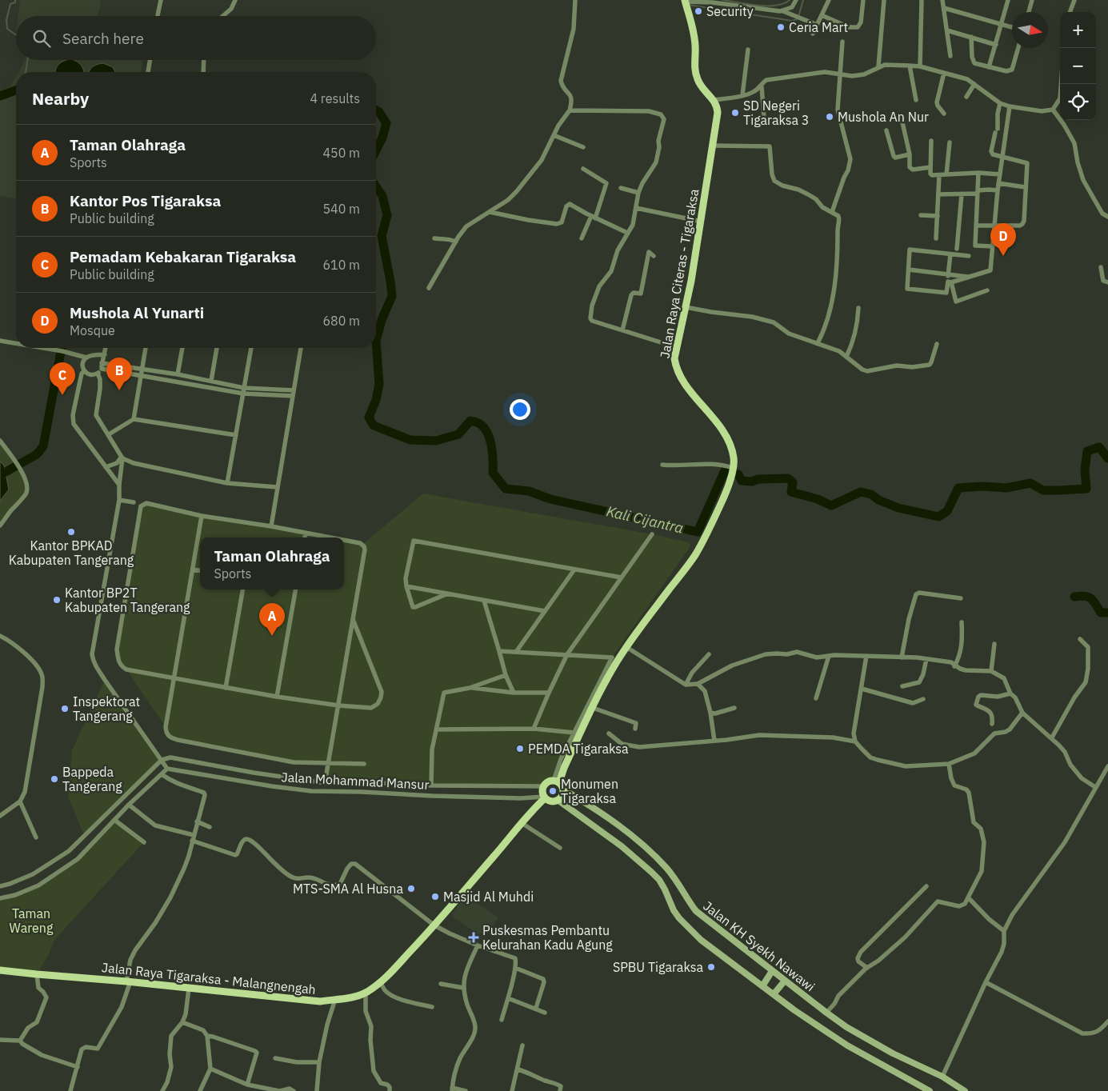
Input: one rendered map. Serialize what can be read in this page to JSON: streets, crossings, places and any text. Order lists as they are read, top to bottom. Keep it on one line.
{"streets":{"main road":["Jalan Raya Citeras - Tigaraksa","Jalan KH Syekh Nawawi","Jalan Raya Tigaraksa - Malangnengah"],"street":["Jalan Mohammad Mansur"]},"crossings":[["Jalan Raya Citeras - Tigaraksa","Jalan Mohammad Mansur"],["Jalan Raya Citeras - Tigaraksa","Jalan KH Syekh Nawawi"],["Jalan Raya Citeras - Tigaraksa","Jalan Raya Tigaraksa - Malangnengah"],["Jalan Mohammad Mansur","Jalan KH Syekh Nawawi"],["Jalan Mohammad Mansur","Jalan Raya Tigaraksa - Malangnengah"],["Jalan KH Syekh Nawawi","Jalan Raya Tigaraksa - Malangnengah"]],"water":["Kali Cijantra"],"parks":["Taman Wareng"],"places":{"other":["Security","Ceria Mart","SD Negeri Tigaraksa 3","Mushola An Nur","Kantor BPKAD Kabupaten Tangerang","Kantor BP2T Kabupaten Tangerang","Inspektorat Tangerang","PEMDA Tigaraksa","Bappeda Tangerang","Monumen Tigaraksa","MTS-SMA Al Husna","Masjid Al Muhdi","SPBU Tigaraksa"],"health":["Puskesmas Pembantu Kelurahan Kadu Agung"]},"north":"right","page":{"map_buttons":["+","−"],"search":"Search here","heading":["Nearby","4 results"],"list":[{"mark":"A","name":"Taman Olahraga","note":"Sports","value":"450 m"},{"mark":"B","name":"Kantor Pos Tigaraksa","note":"Public building","value":"540 m"},{"mark":"C","name":"Pemadam Kebakaran Tigaraksa","note":"Public building","value":"610 m"},{"mark":"D","name":"Mushola Al Yunarti","note":"Mosque","value":"680 m"}],"pins":["D","B","C","A"],"popup":["Taman Olahraga","Sports"]}}
